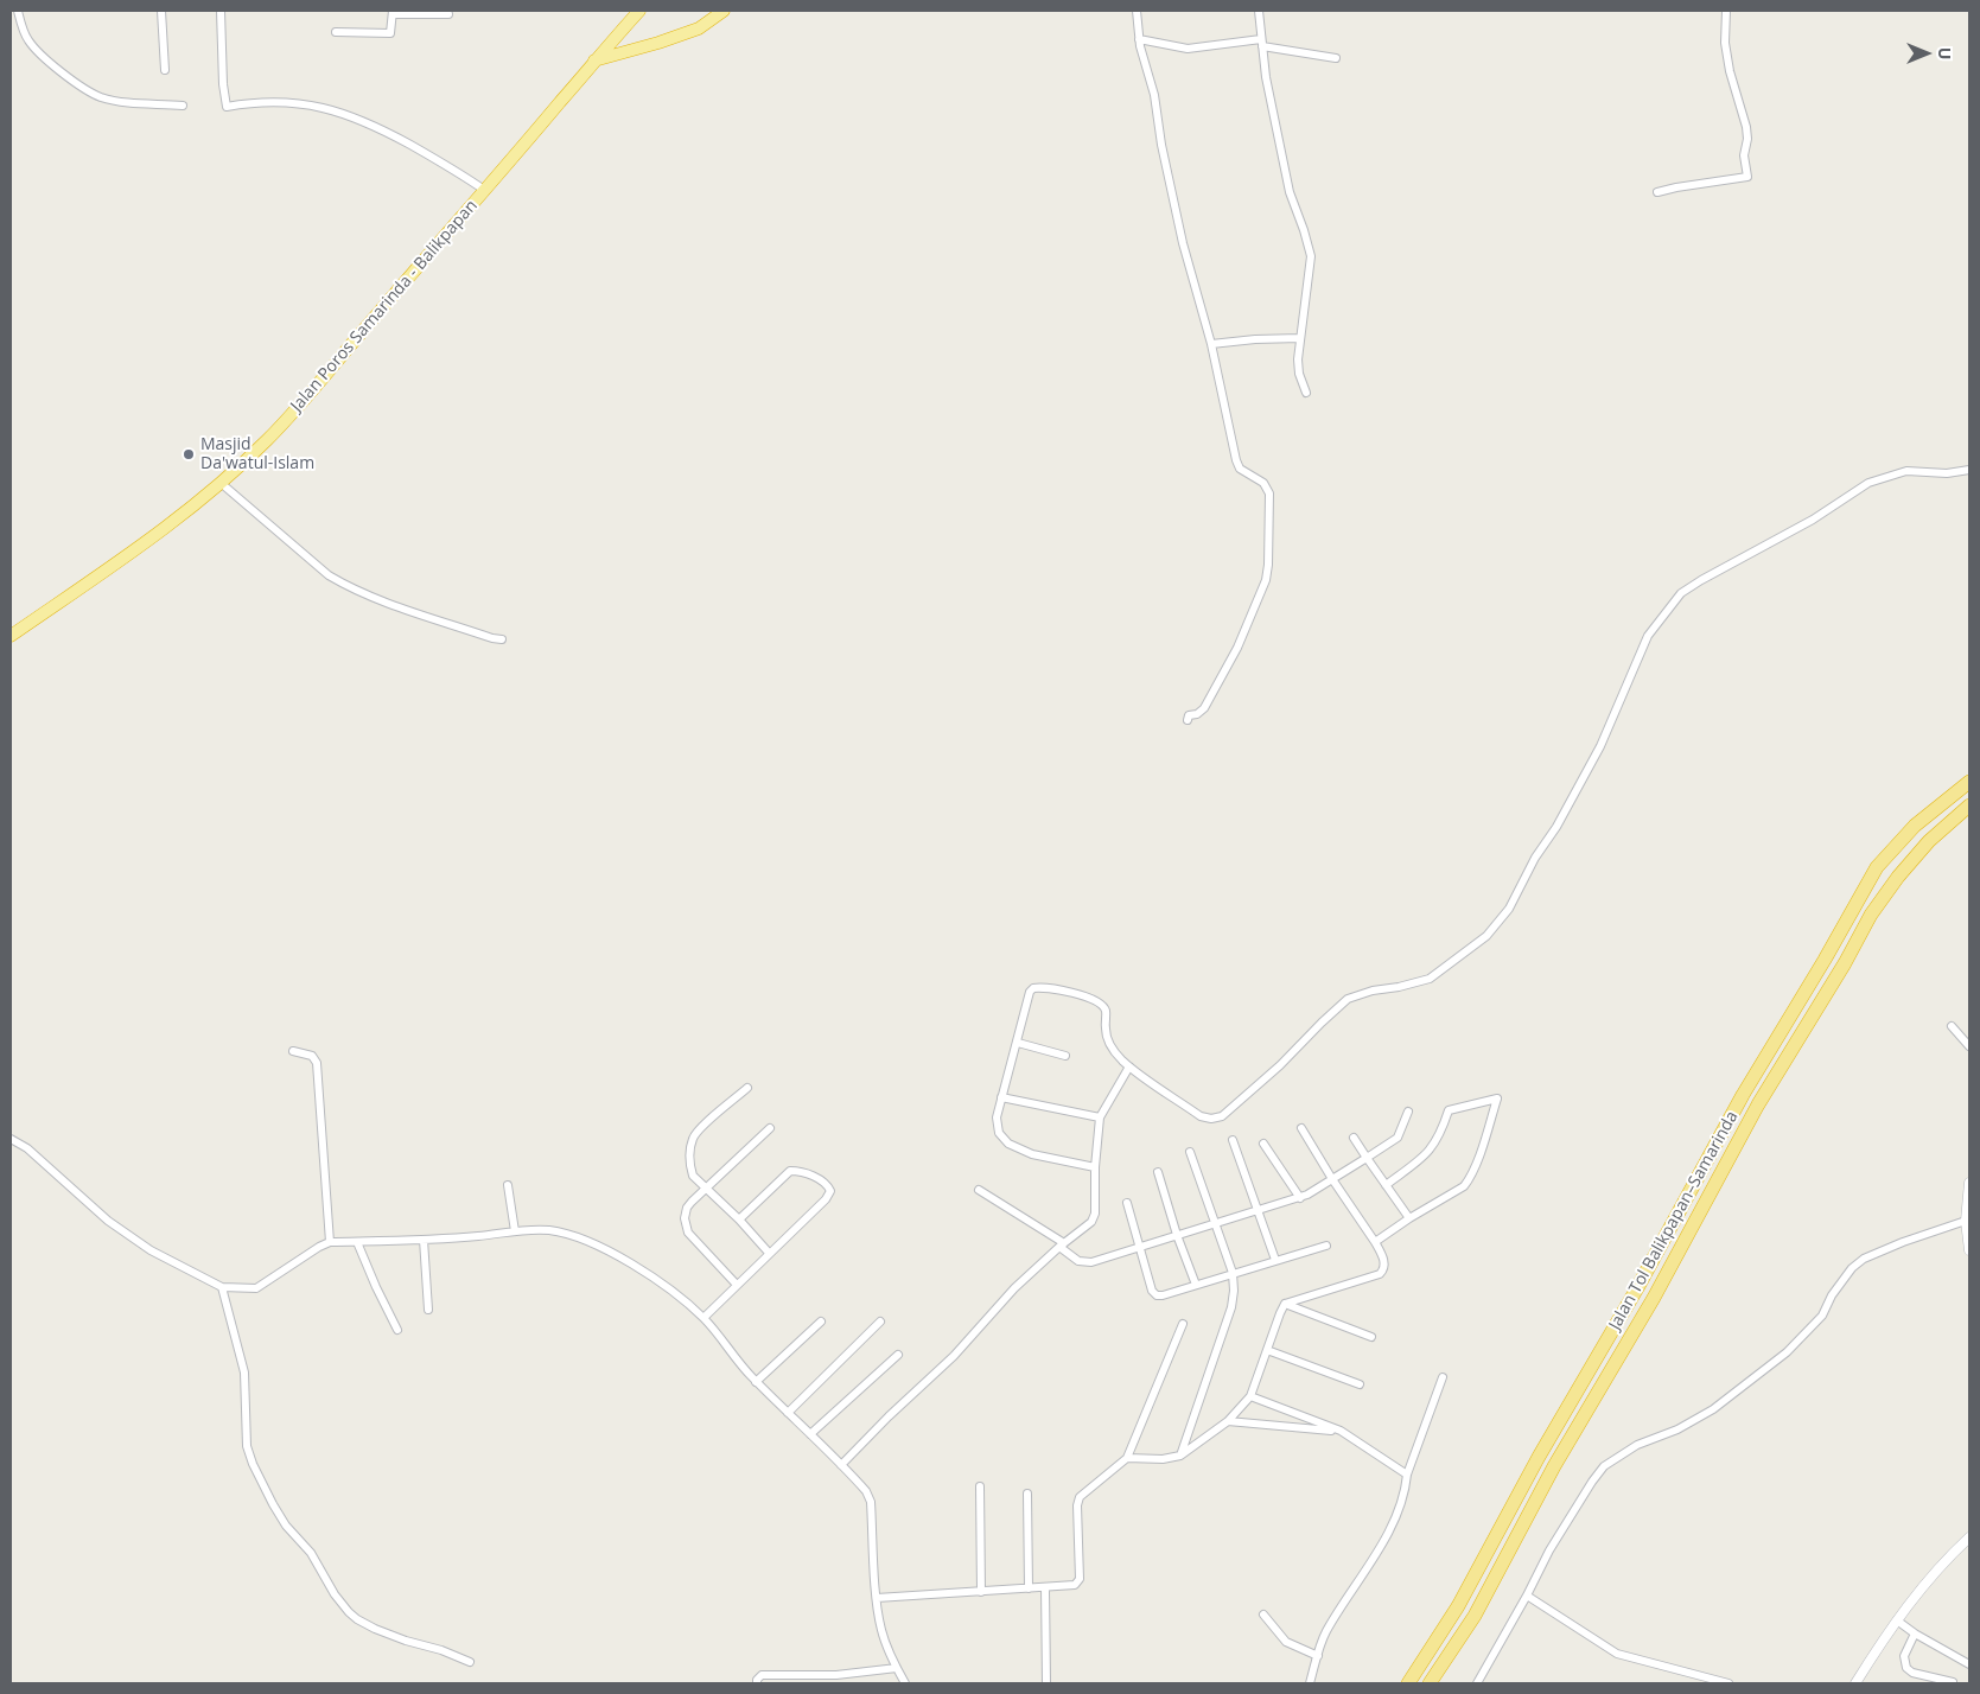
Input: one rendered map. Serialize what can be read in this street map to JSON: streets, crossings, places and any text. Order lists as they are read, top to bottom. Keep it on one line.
{"streets":{"highway":["Jalan Poros Samarinda - Balikpapan","Jalan Tol Balikpapan–Samarinda"]},"places":["Masjid Da'watul-Islam"],"north":"right"}
